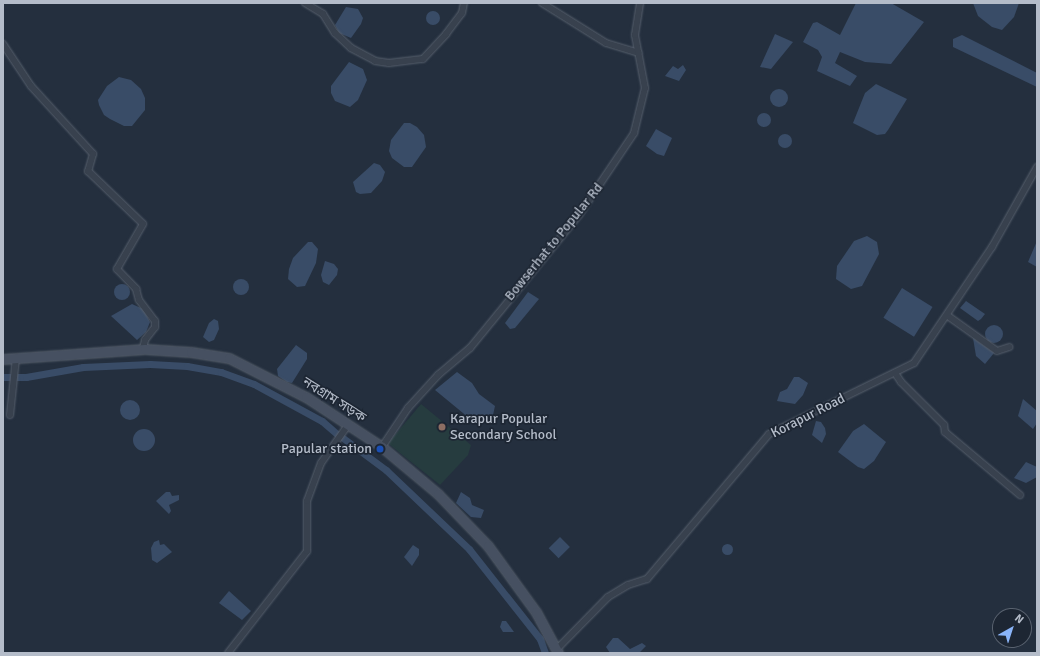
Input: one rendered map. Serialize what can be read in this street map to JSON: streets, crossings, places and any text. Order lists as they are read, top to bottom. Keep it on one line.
{"streets":{"main road":["নবগ্রাম সড়ক"],"street":["Bowserhat to Popular Rd","Korapur Road"]},"crossings":[["Bowserhat to Popular Rd","নবগ্রাম সড়ক"],["নবগ্রাম সড়ক","Korapur Road"]],"places":["Karapur Popular Secondary School","Papular station"],"north":"top right"}
